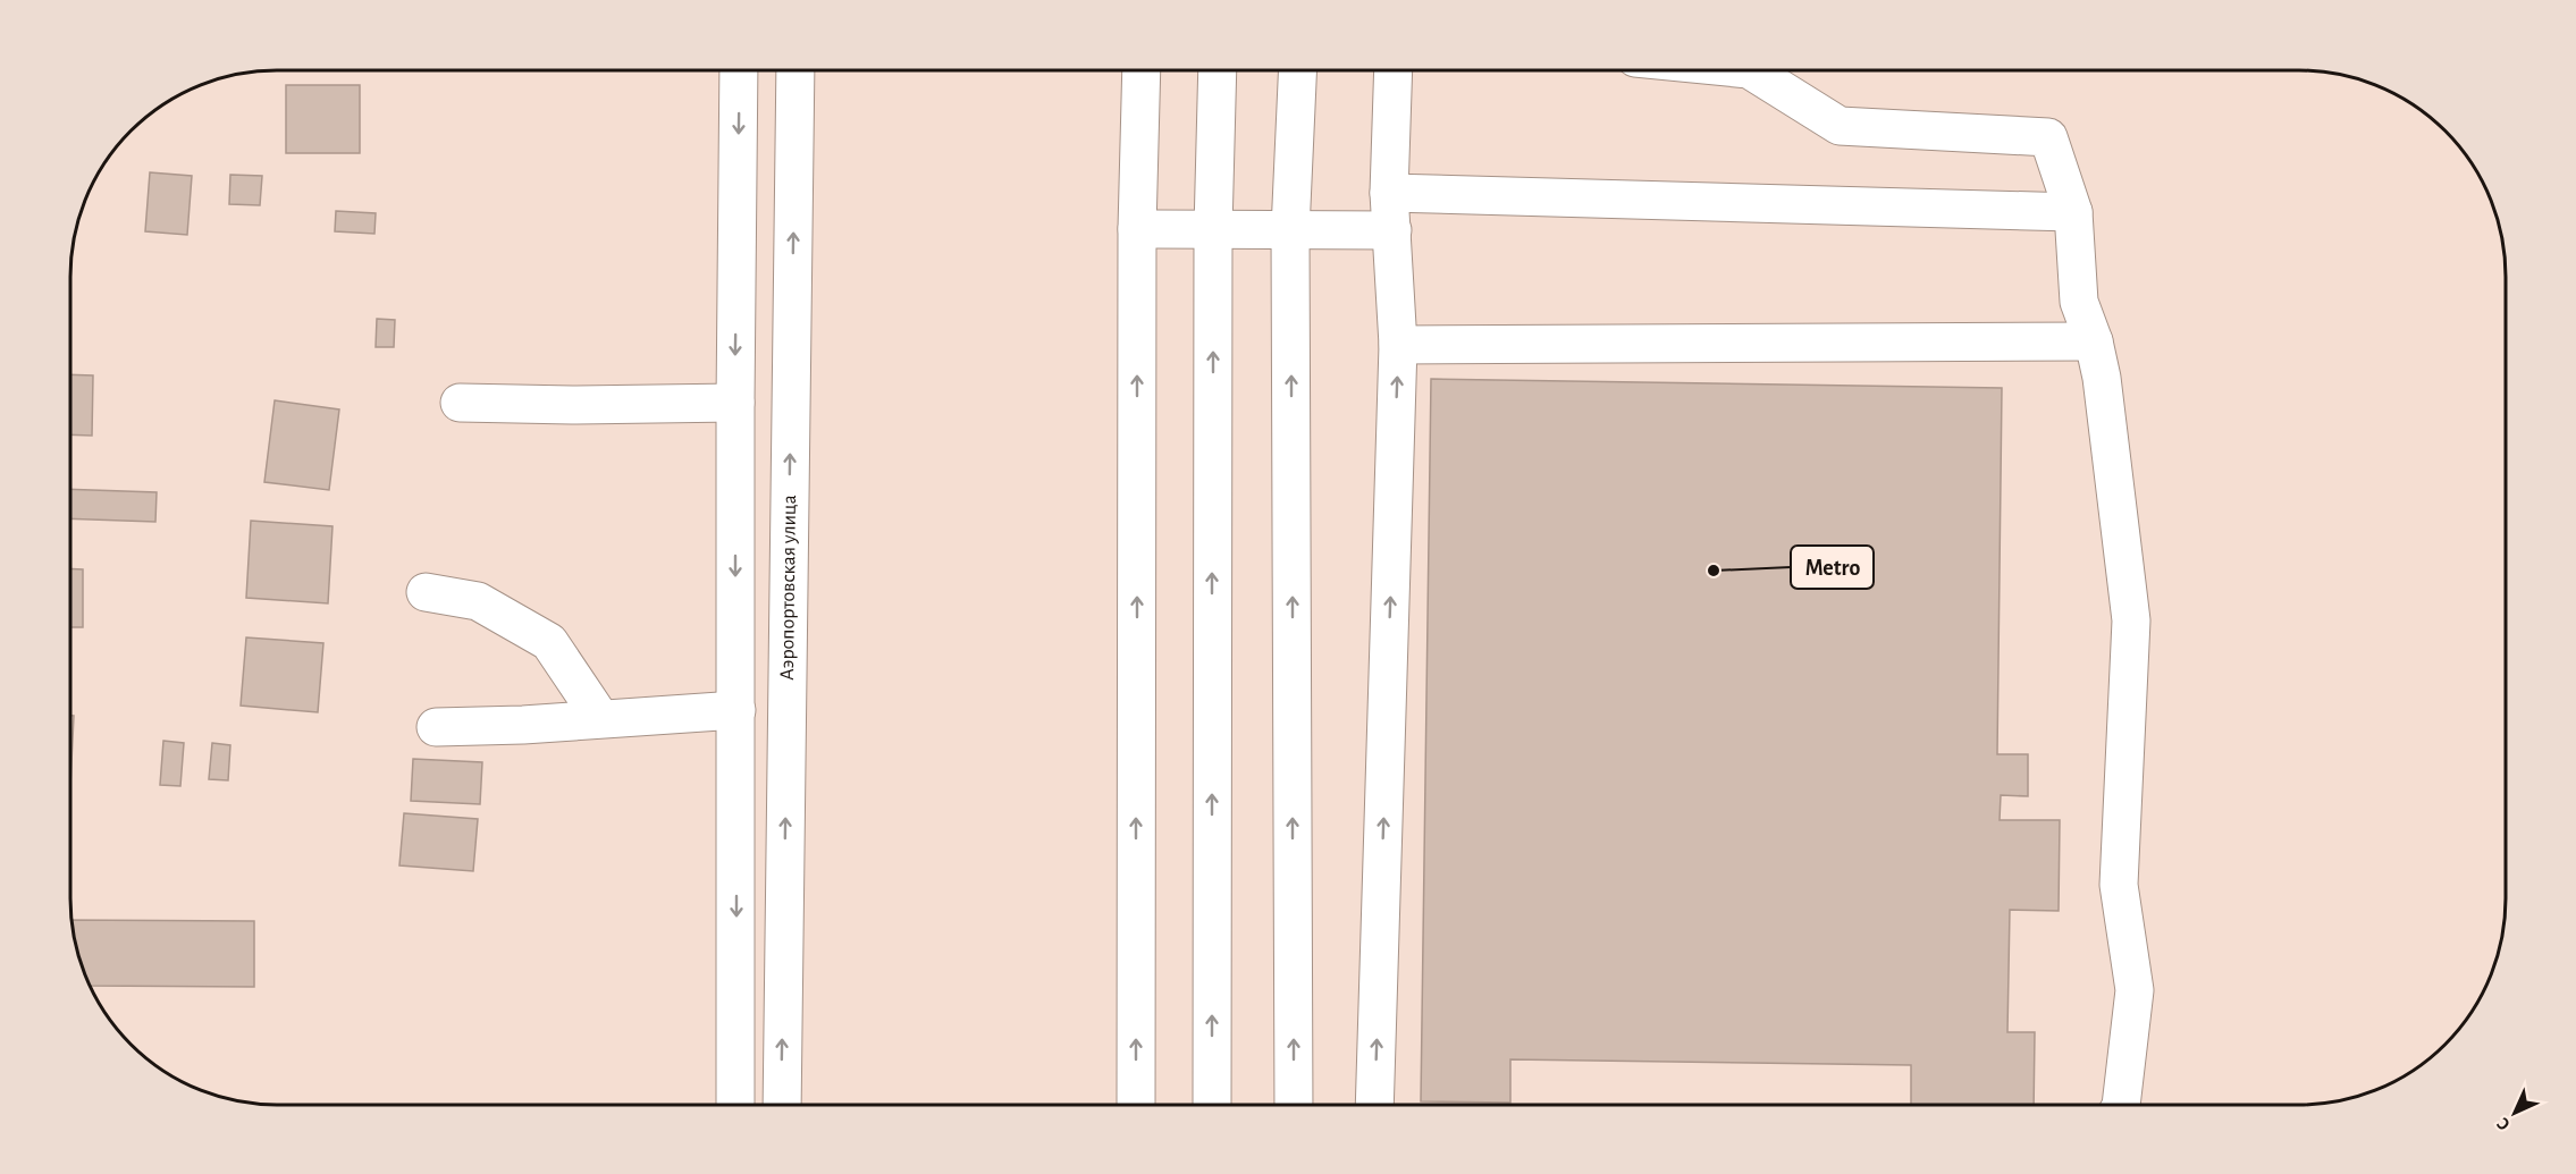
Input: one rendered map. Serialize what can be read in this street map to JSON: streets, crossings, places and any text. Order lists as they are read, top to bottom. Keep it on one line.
{"streets":{"main road":["Аэропортовская улица"]},"places":["Metro"],"north":"bottom left"}
